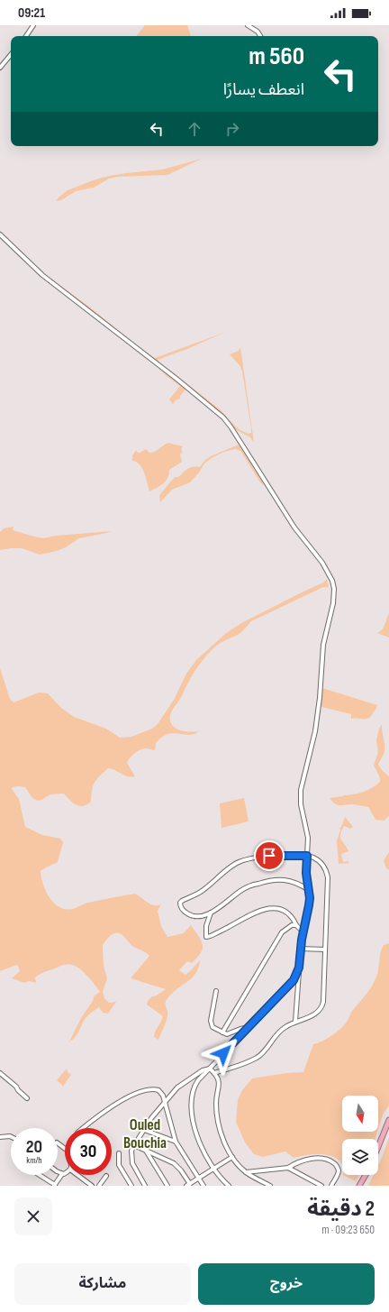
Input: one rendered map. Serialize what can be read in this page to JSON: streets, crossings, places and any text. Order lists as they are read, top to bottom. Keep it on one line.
{"districts":["Ouled Bouchia"],"north":"bottom","page":{"status":"09:21","turn":["560 m","انعطف يسارًا"],"speed":"20 km/h","limit":"30","heading":["2 دقيقة","650 m · 09:23"],"buttons":["خروج","مشاركة"]}}
